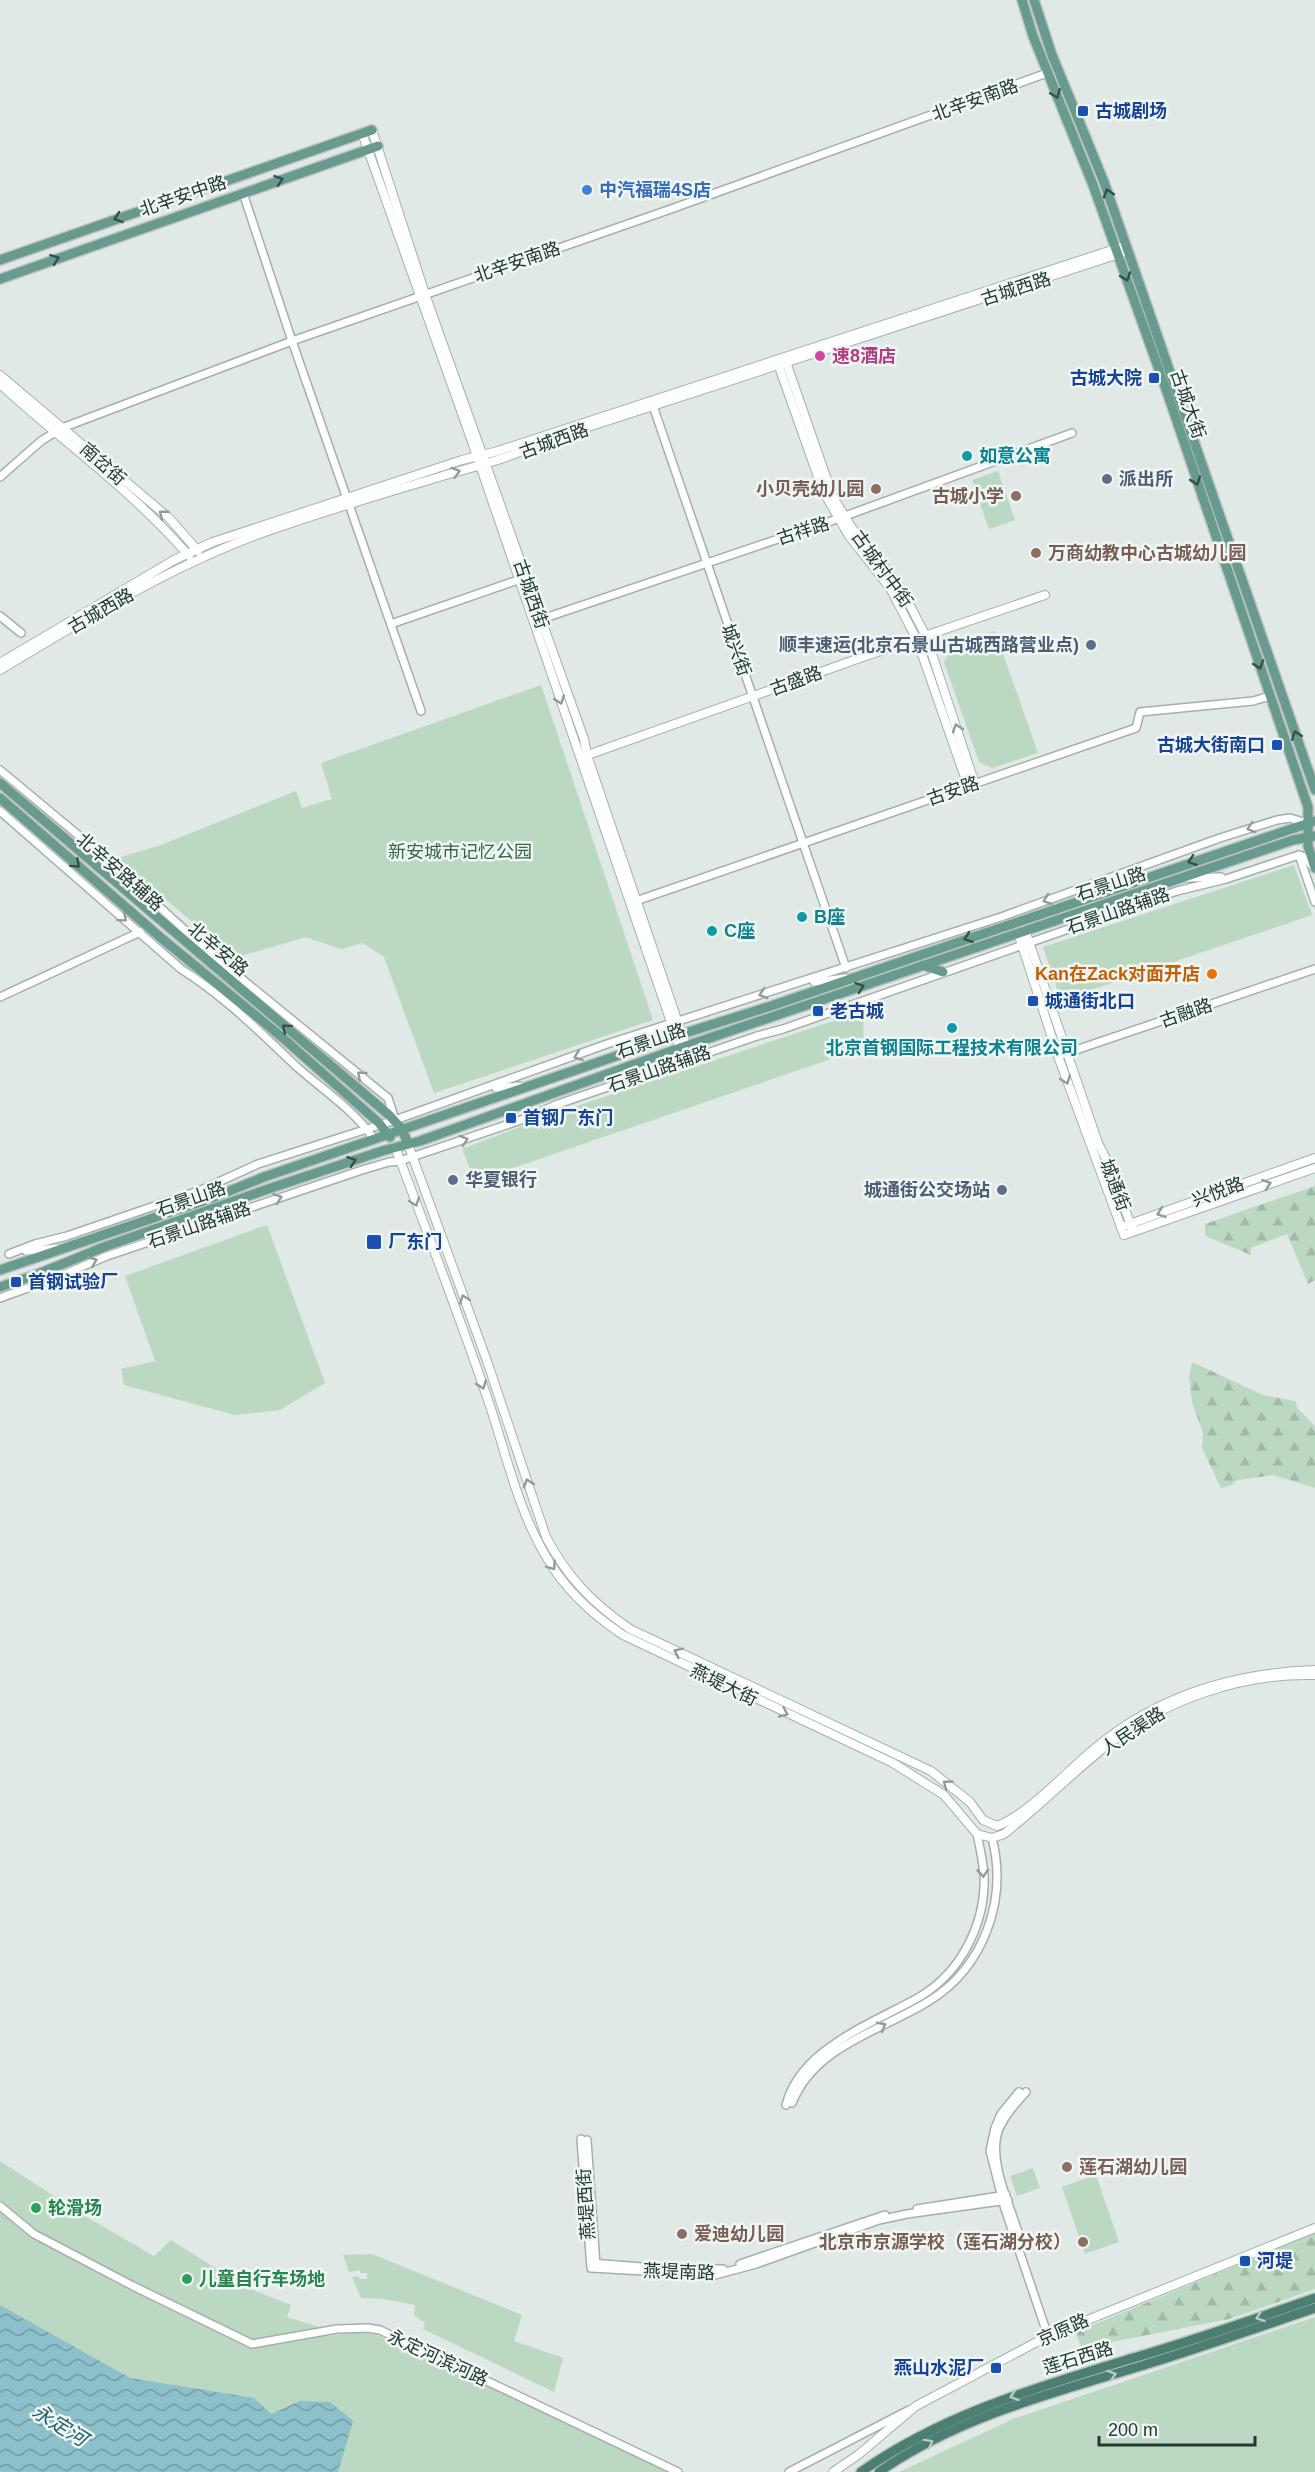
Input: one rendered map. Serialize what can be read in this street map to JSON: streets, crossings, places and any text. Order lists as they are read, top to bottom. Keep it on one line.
{"streets":{"highway":["莲石西路"],"main road":["北辛安中路","古城西路","古城大街","南岔街","古城村中街","古城西街","古盛路","石景山路","北辛安路","城通街","兴悦路","燕堤大街","人民渠路","京原路"],"street":["北辛安南路","古祥路","城兴街","古安路","北辛安路辅路","石景山路辅路","古融路","燕堤西街","燕堤南路","永定河滨河路"]},"crossings":[["北辛安南路","古城大街"],["北辛安南路","南岔街"],["北辛安南路","古城西街"],["北辛安中路","古城西街"],["古城西路","古城大街"],["古城西路","南岔街"],["古城西路","古城村中街"],["古城西路","古城西街"],["古城西路","城兴街"],["古城大街","古安路"],["古城大街","石景山路"],["古城大街","石景山路辅路"],["古祥路","古城村中街"],["古祥路","古城西街"],["古祥路","城兴街"],["古城村中街","古盛路"],["古城村中街","古安路"],["古城西街","古盛路"],["古城西街","古安路"],["古城西街","石景山路"],["古城西街","石景山路辅路"],["城兴街","古盛路"],["城兴街","古安路"],["城兴街","石景山路辅路"],["北辛安路辅路","石景山路"],["北辛安路辅路","石景山路辅路"],["北辛安路辅路","北辛安路"],["石景山路","石景山路辅路"],["石景山路","北辛安路"],["石景山路","城通街"],["石景山路","燕堤大街"],["石景山路辅路","北辛安路"],["石景山路辅路","城通街"],["石景山路辅路","燕堤大街"],["北辛安路","燕堤大街"],["古融路","城通街"],["城通街","兴悦路"],["燕堤大街","人民渠路"],["燕堤西街","燕堤南路"]],"water":["永定河"],"parks":["新安城市记忆公园"],"places":{"transit":["古城剧场","古城大院","古城大街南口","城通街北口","老古城","首钢厂东门","厂东门","首钢试验厂","河堤","燕山水泥厂"],"other":["中汽福瑞4S店","速8酒店","如意公寓","派出所","小贝壳幼儿园","古城小学","万商幼教中心古城幼儿园","顺丰速运(北京石景山古城西路营业点)","B座","C座","Kan在Zack对面开店","北京首钢国际工程技术有限公司","华夏银行","城通街公交场站","莲石湖幼儿园","轮滑场","爱迪幼儿园","北京市京源学校（莲石湖分校）","儿童自行车场地"]},"scale_bar":"200 m"}
